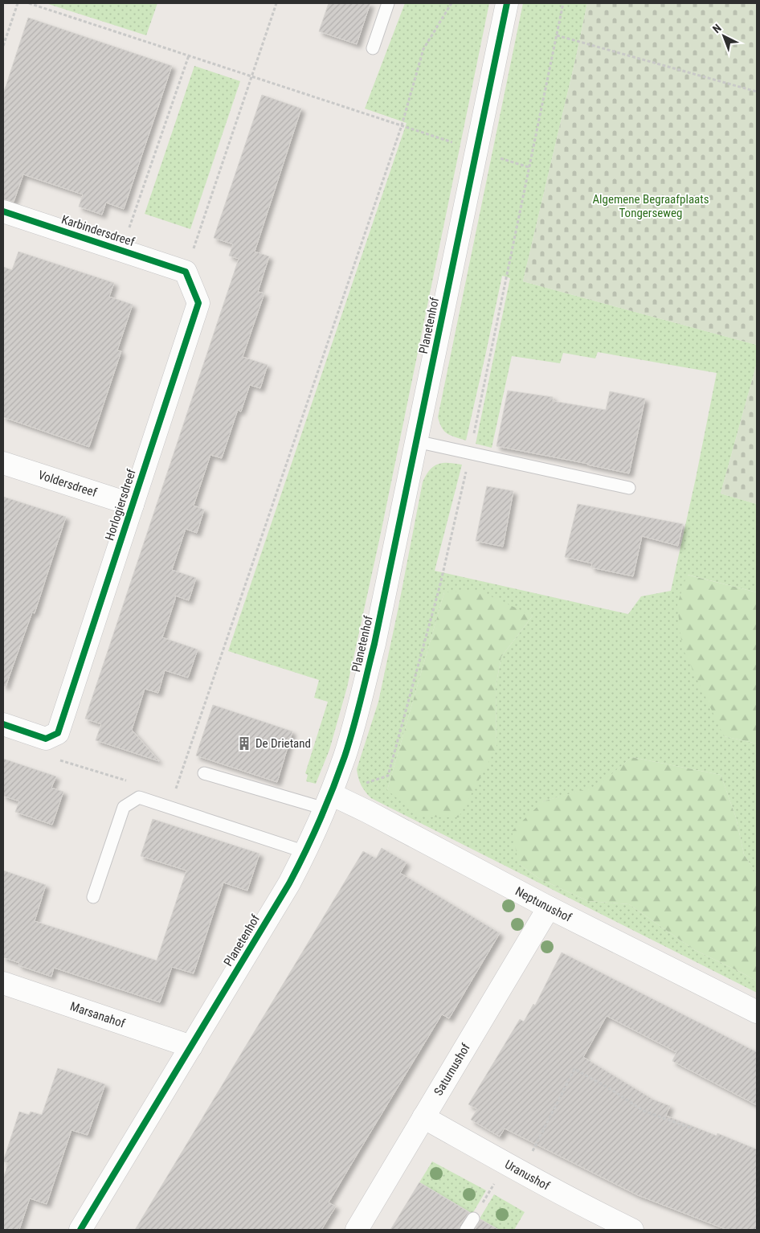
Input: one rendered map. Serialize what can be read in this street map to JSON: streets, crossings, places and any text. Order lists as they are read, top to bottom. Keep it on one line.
{"streets":{"street":["Karbindersdreef","Planetenhof","Voldersdreef","Horlogiersdreef","Neptunushof","Marsanahof","Saturnushof","Uranushof"]},"crossings":[["Karbindersdreef","Horlogiersdreef"],["Planetenhof","Neptunushof"],["Planetenhof","Marsanahof"],["Voldersdreef","Horlogiersdreef"],["Neptunushof","Saturnushof"],["Saturnushof","Uranushof"]],"parks":["Algemene Begraafplaats Tongerseweg"],"places":{"building":["De Drietand"]},"north":"top left"}
